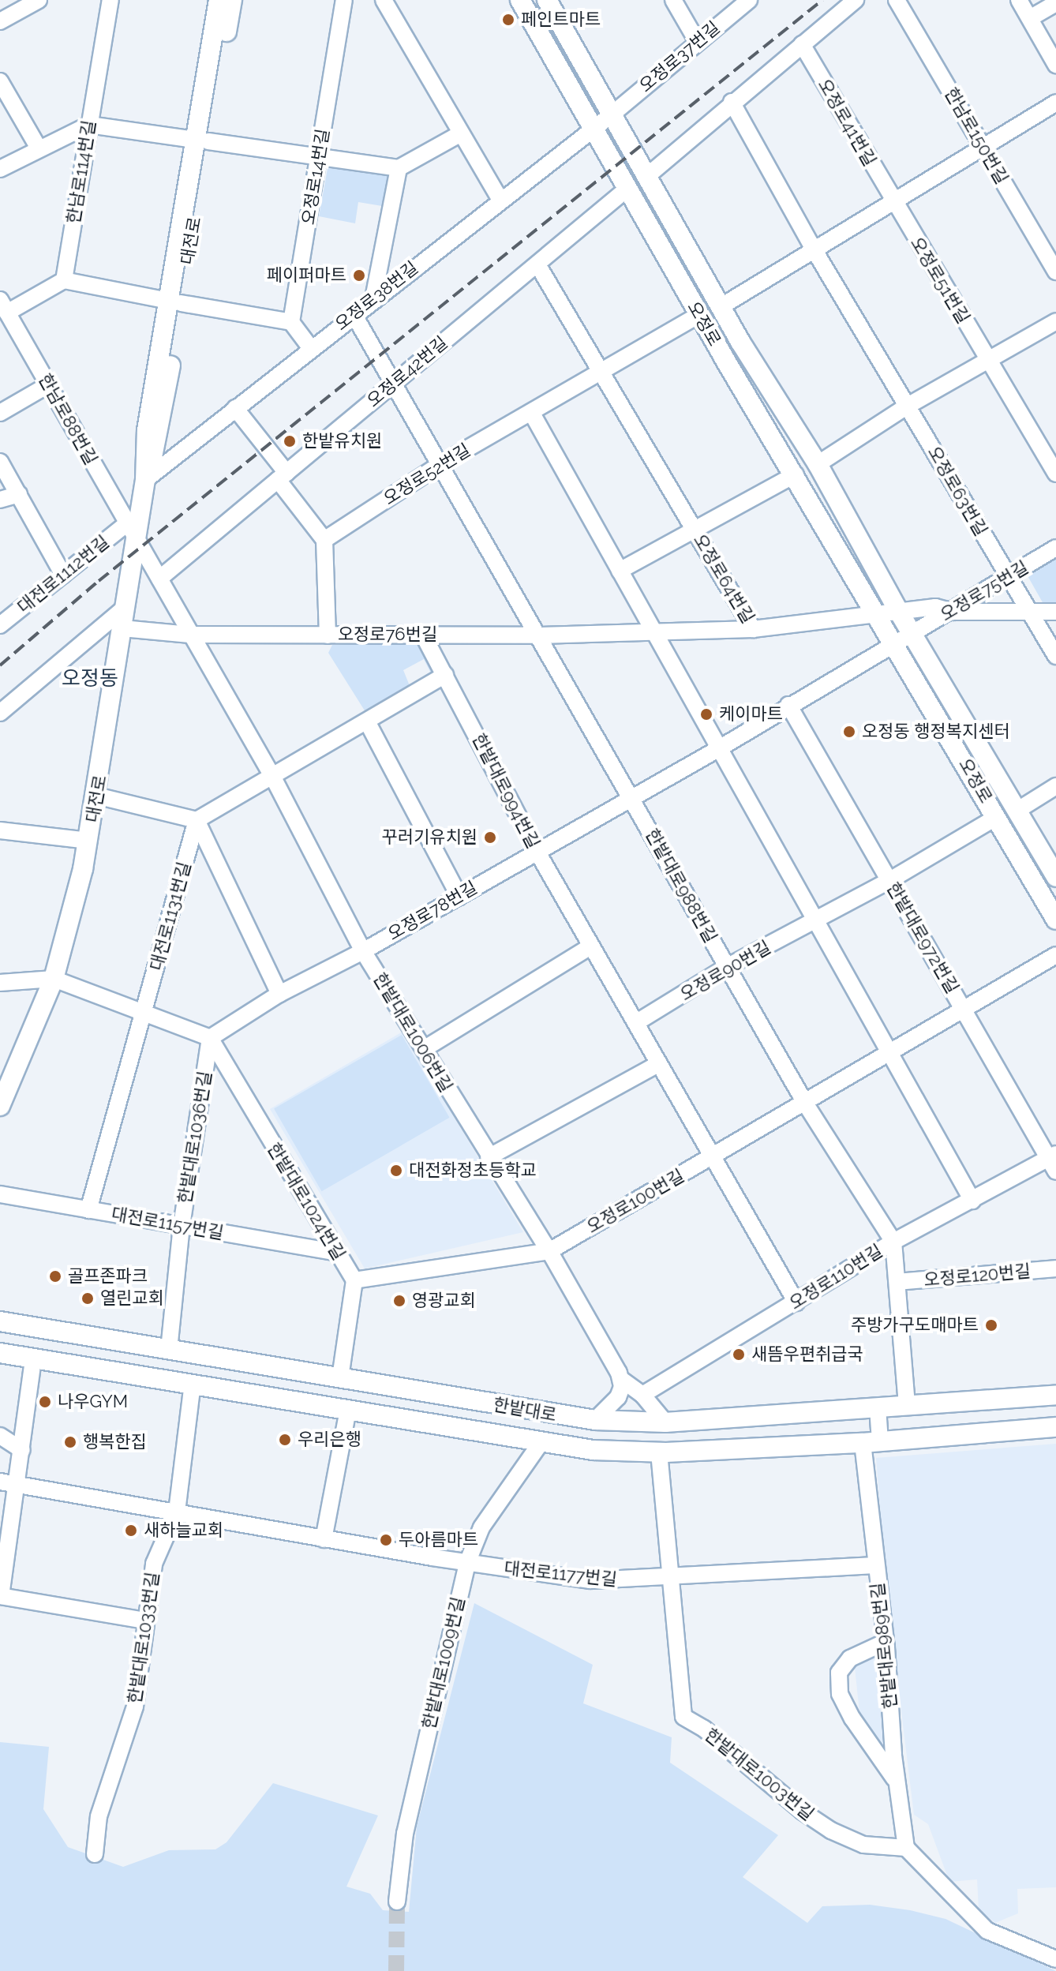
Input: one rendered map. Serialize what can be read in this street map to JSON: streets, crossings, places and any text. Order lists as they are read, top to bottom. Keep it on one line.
{"streets":{"main road":["대전로","오정로","한밭대로"],"street":["오정로37번길","오정로41번길","한남로150번길","한남로114번길","오정로14번길","오정로51번길","오정로38번길","오정로42번길","한남로88번길","오정로52번길","오정로63번길","대전로1112번길","오정로64번길","오정로75번길","오정로76번길","한밭대로994번길","한밭대로988번길","오정로78번길","대전로1131번길","한밭대로972번길","오정로90번길","한밭대로1006번길","한밭대로1036번길","한밭대로1024번길","오정로100번길","대전로1157번길","오정로120번길","오정로110번길","대전로1177번길","한밭대로1033번길","한밭대로989번길","한밭대로1009번길","한밭대로1003번길"]},"crossings":[["오정로37번길","오정로38번길"],["오정로37번길","오정로"],["오정로41번길","오정로51번길"],["대전로","오정로38번길"],["대전로","한남로88번길"],["대전로","대전로1112번길"],["대전로","오정로76번길"],["오정로38번길","오정로"],["오정로38번길","한밭대로988번길"],["오정로","오정로42번길"],["오정로","오정로52번길"],["오정로","오정로64번길"],["오정로","오정로75번길"],["오정로","오정로76번길"],["오정로","오정로78번길"],["오정로","오정로90번길"],["오정로42번길","한남로88번길"],["오정로42번길","한밭대로988번길"],["오정로42번길","한밭대로1006번길"],["한남로88번길","대전로1112번길"],["한남로88번길","한밭대로1006번길"],["오정로52번길","한밭대로988번길"],["오정로63번길","오정로75번길"],["오정로63번길","오정로76번길"],["오정로64번길","오정로76번길"],["오정로75번길","오정로76번길"],["오정로75번길","오정로78번길"],["오정로76번길","한밭대로994번길"],["오정로76번길","한밭대로988번길"],["오정로76번길","한밭대로1006번길"],["한밭대로994번길","오정로78번길"],["한밭대로994번길","오정로90번길"],["한밭대로994번길","오정로100번길"],["한밭대로994번길","오정로110번길"],["한밭대로988번길","오정로78번길"],["한밭대로988번길","오정로90번길"],["한밭대로988번길","오정로100번길"],["한밭대로988번길","오정로120번길"],["한밭대로988번길","오정로110번길"],["한밭대로988번길","한밭대로"],["오정로78번길","대전로1131번길"],["오정로78번길","한밭대로972번길"],["오정로78번길","한밭대로1006번길"],["오정로78번길","한밭대로1036번길"],["오정로78번길","한밭대로1024번길"],["한밭대로972번길","오정로90번길"],["한밭대로972번길","오정로100번길"],["한밭대로972번길","오정로110번길"],["한밭대로1006번길","오정로100번길"],["한밭대로1036번길","한밭대로1024번길"],["한밭대로1036번길","대전로1157번길"],["한밭대로1036번길","한밭대로"],["한밭대로1024번길","오정로100번길"],["한밭대로1024번길","대전로1157번길"],["한밭대로","한밭대로1033번길"],["한밭대로","한밭대로989번길"],["한밭대로","한밭대로1009번길"],["한밭대로","한밭대로1003번길"],["대전로1177번길","한밭대로1033번길"],["대전로1177번길","한밭대로989번길"],["대전로1177번길","한밭대로1009번길"],["대전로1177번길","한밭대로1003번길"],["한밭대로989번길","한밭대로1003번길"]],"districts":["오정동"],"places":["페인트마트","페이퍼마트","한밭유치원","케이마트","오정동 행정복지센터","꾸러기유치원","대전화정초등학교","골프존파크","열린교회","영광교회","주방가구도매마트","새뜸우편취급국","나우GYM","우리은행","행복한집","새하늘교회","두아름마트"]}
